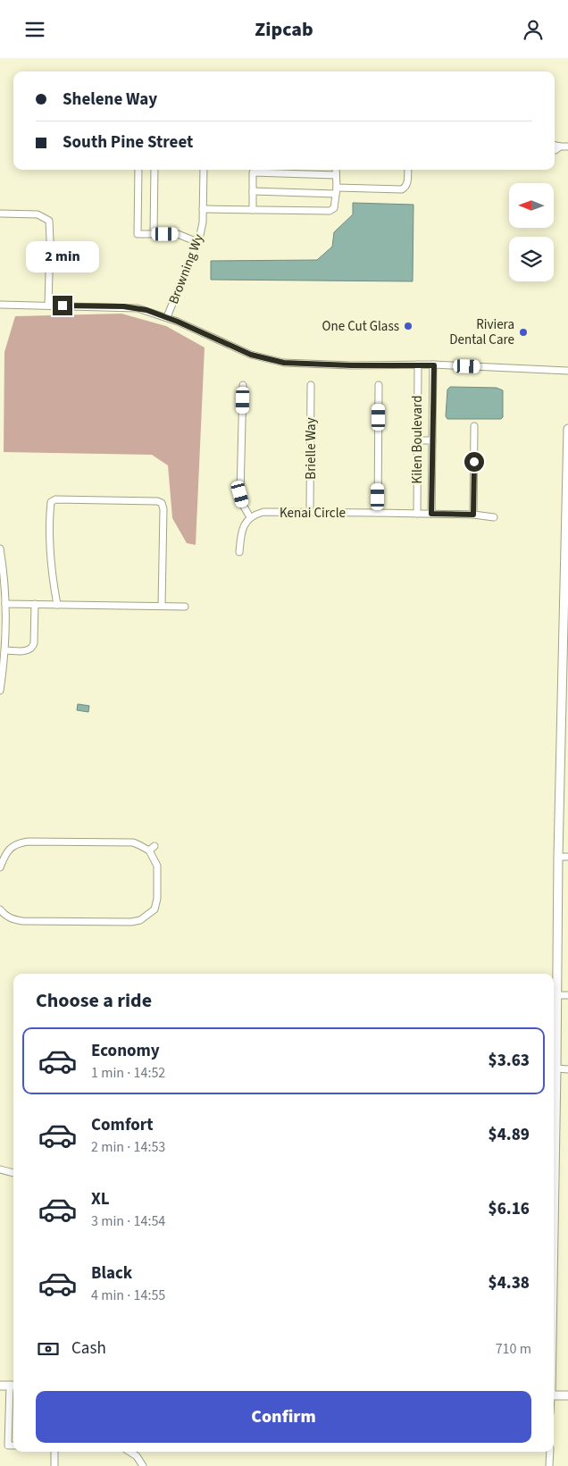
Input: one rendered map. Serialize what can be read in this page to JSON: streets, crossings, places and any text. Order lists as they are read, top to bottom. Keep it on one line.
{"streets":{"street":["Browning Wy","Kilen Boulevard","Brielle Way","Kenai Circle"]},"crossings":[["Kilen Boulevard","Kenai Circle"],["Brielle Way","Kenai Circle"]],"places":["One Cut Glass","Riviera Dental Care"],"north":"left","page":{"header":"Zipcab","banner":["Shelene Way","South Pine Street"],"bubble":"2 min","heading":"Choose a ride","list":[{"name":"Economy","note":"1 min · 14:52","value":"$3.63"},{"name":"Comfort","note":"2 min · 14:53","value":"$4.89"},{"name":"XL","note":"3 min · 14:54","value":"$6.16"},{"name":"Black","note":"4 min · 14:55","value":"$4.38"}],"pay":["Cash","710 m"],"buttons":"Confirm"}}
